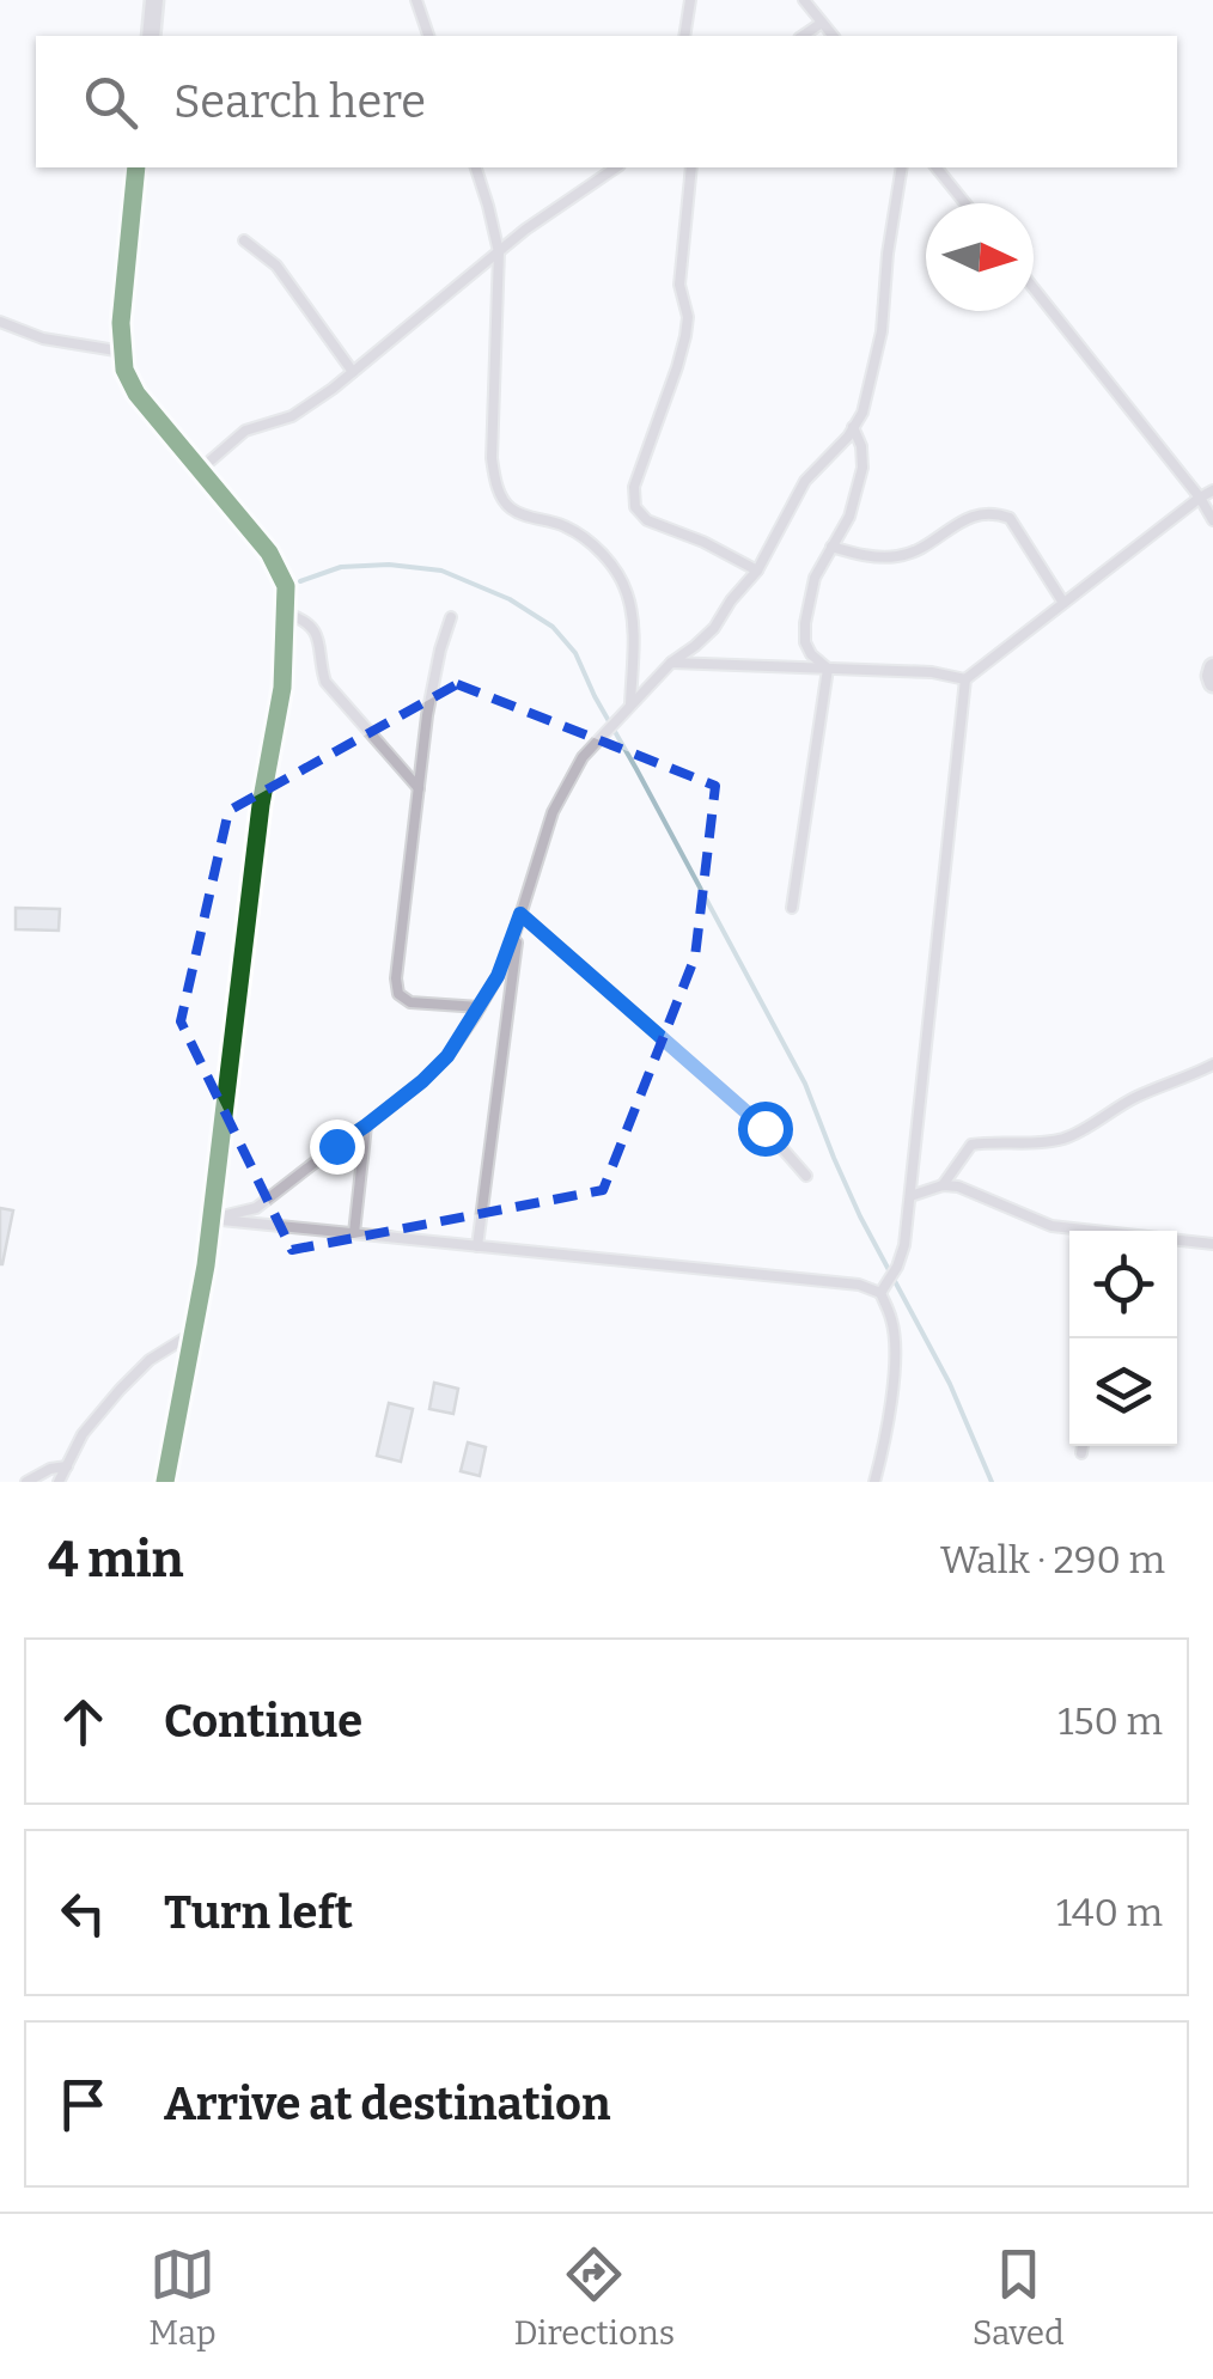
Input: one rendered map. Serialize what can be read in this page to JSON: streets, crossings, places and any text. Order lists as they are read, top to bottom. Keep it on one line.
{"north":"right","page":{"search":"Search here","heading":["4 min","Walk · 290 m"],"list":[["Continue","150 m"],["Turn left","140 m"],"Arrive at destination"],"nav":["Map","Directions","Saved"]}}
